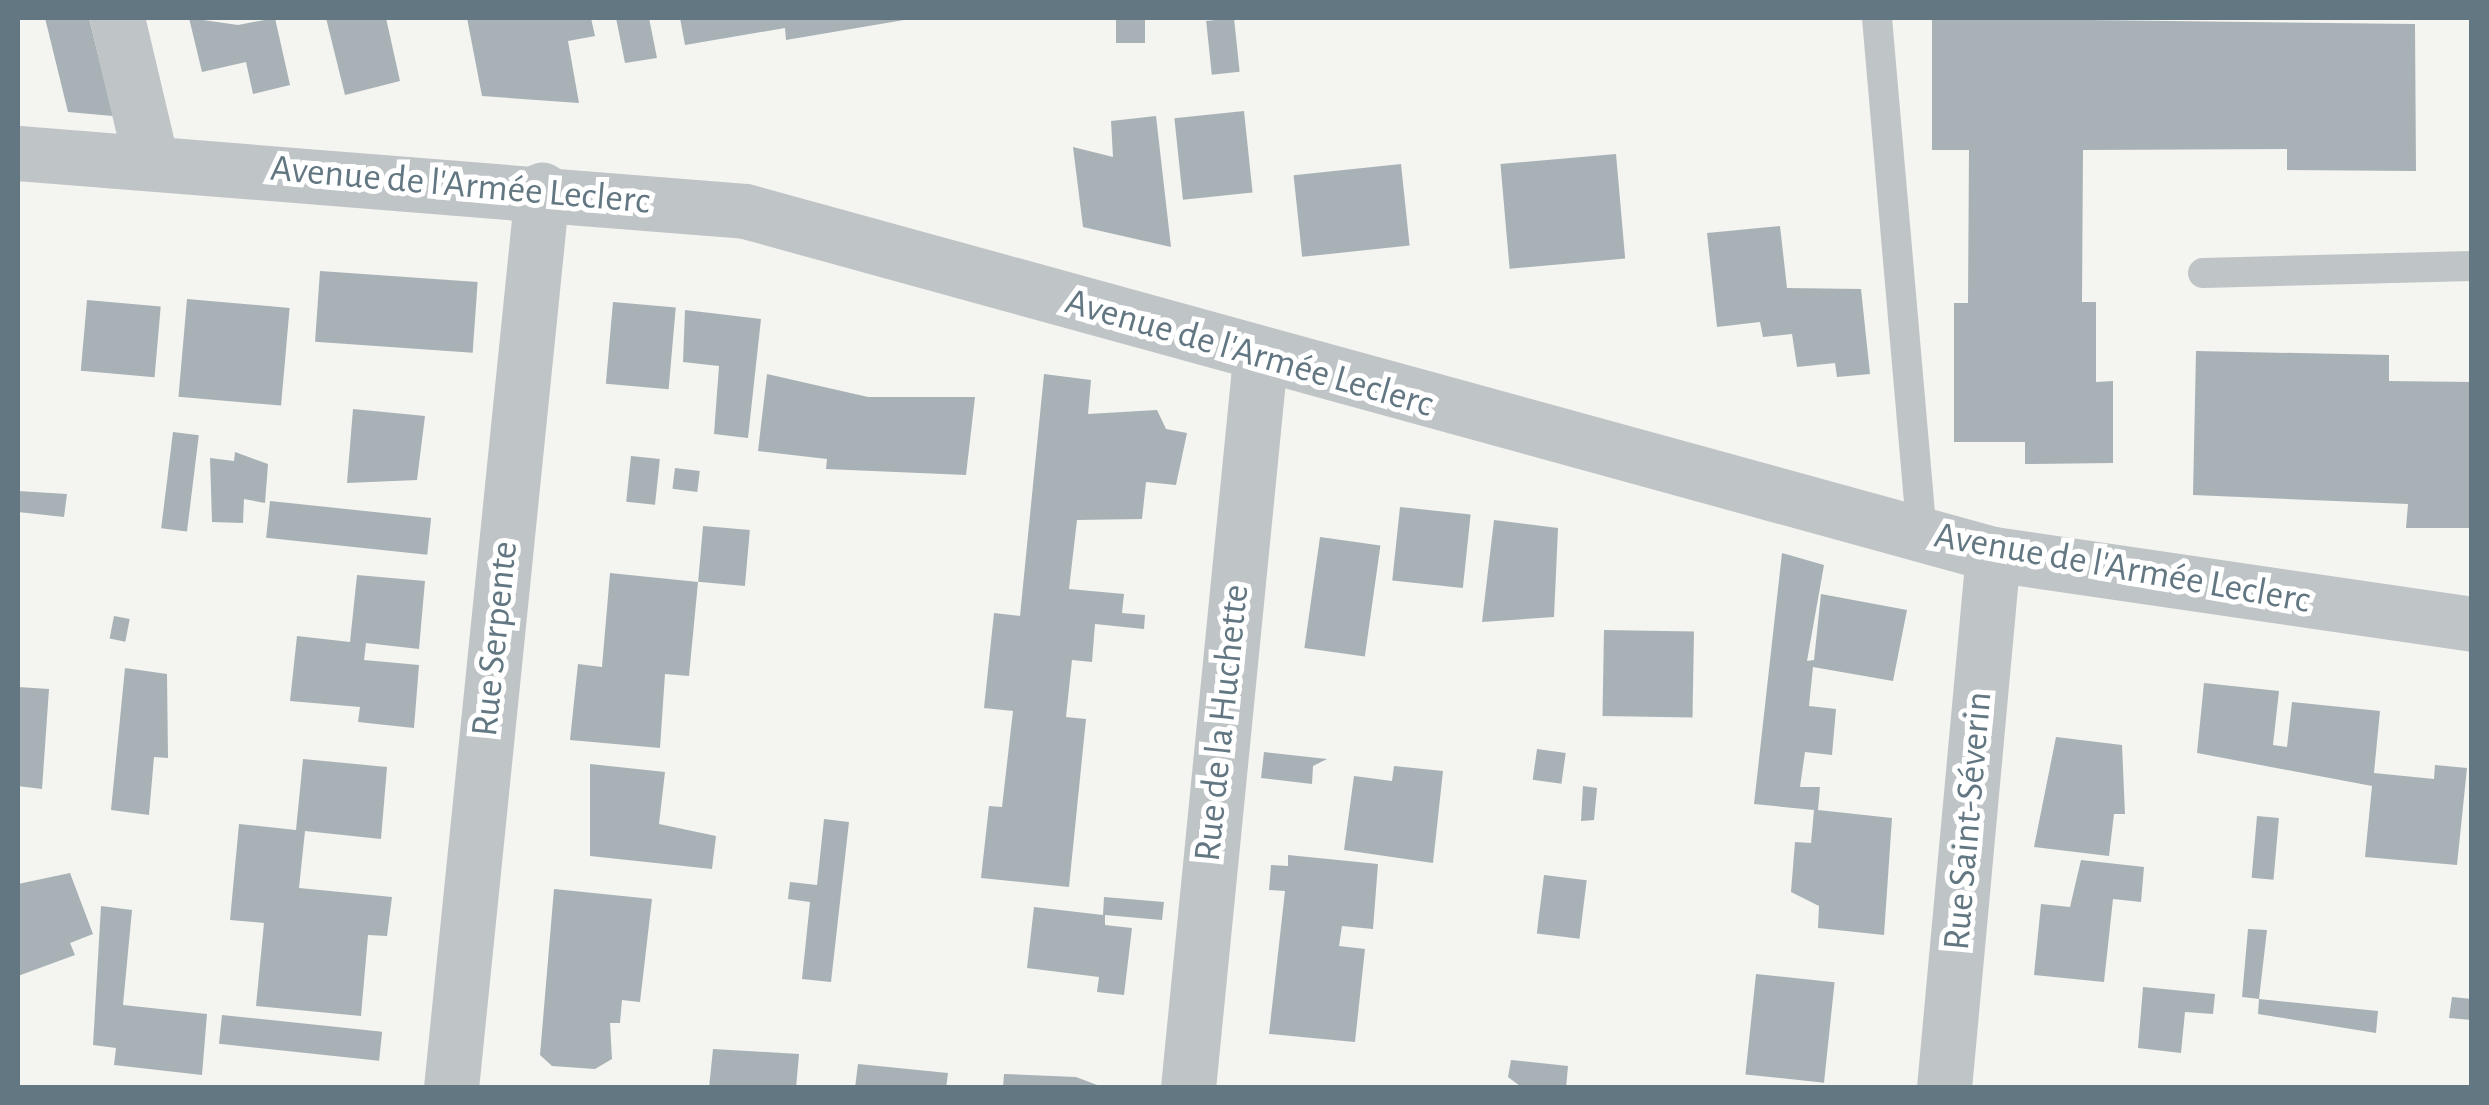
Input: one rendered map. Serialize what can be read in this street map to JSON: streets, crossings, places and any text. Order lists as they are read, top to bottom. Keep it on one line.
{"streets":{"street":["Avenue de l'Armée Leclerc","Rue Serpente","Rue de la Huchette","Rue Saint-Séverin"]},"crossings":[["Avenue de l'Armée Leclerc","Rue Serpente"],["Avenue de l'Armée Leclerc","Rue de la Huchette"],["Avenue de l'Armée Leclerc","Rue Saint-Séverin"]]}
